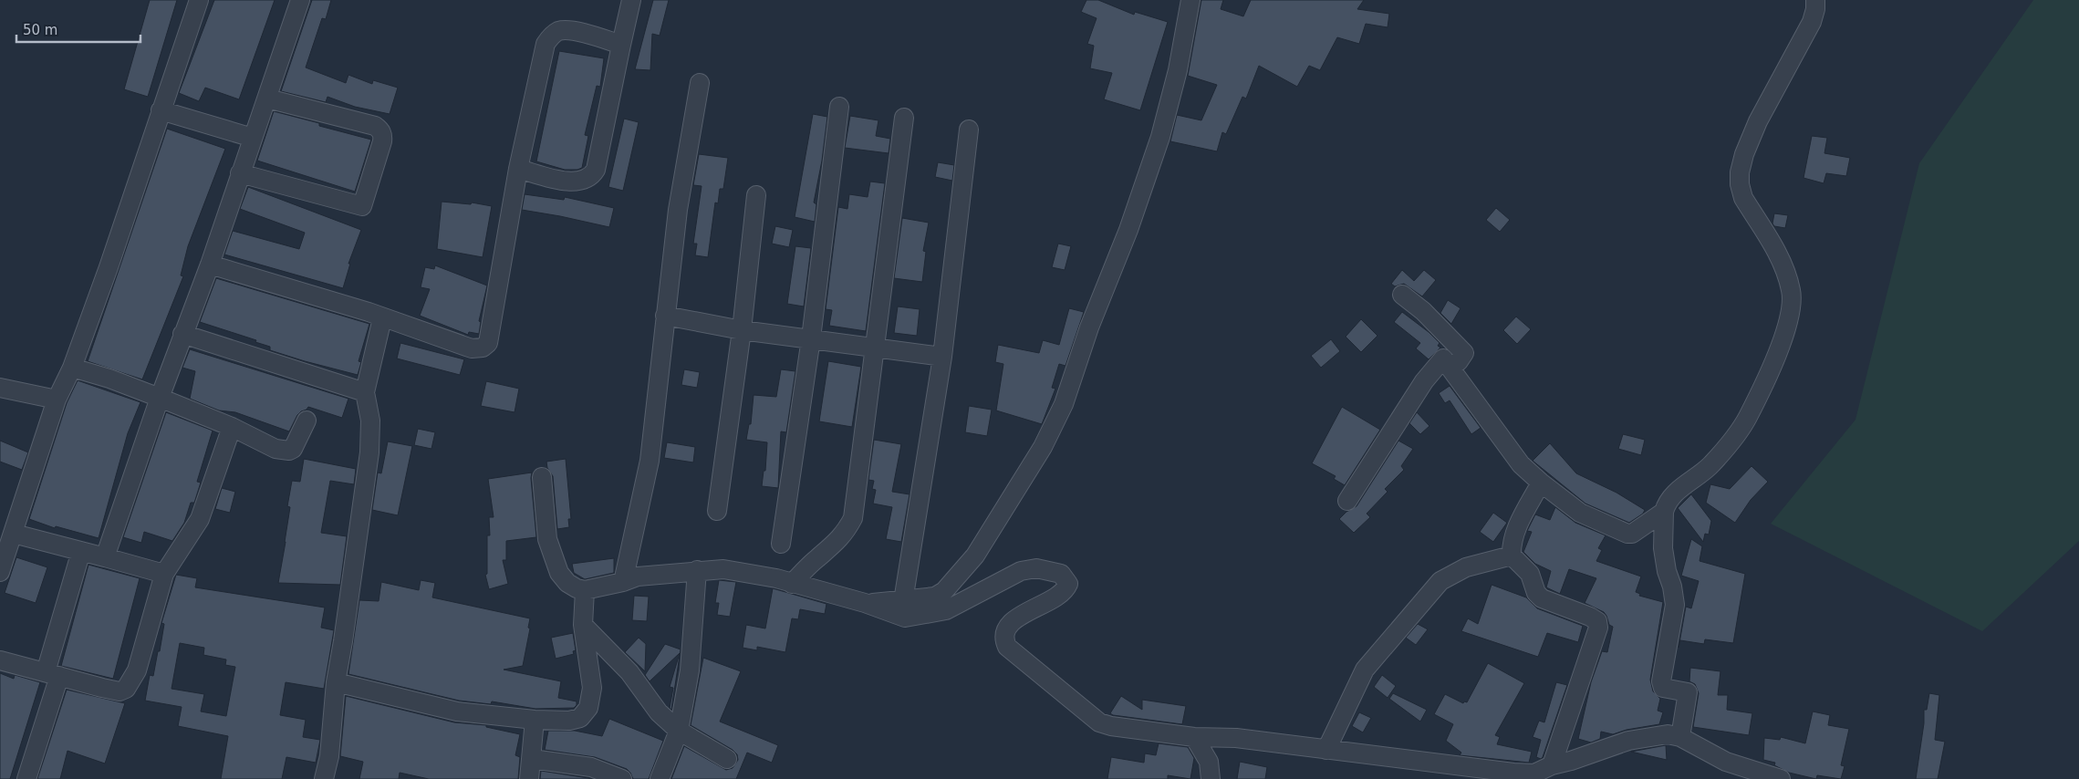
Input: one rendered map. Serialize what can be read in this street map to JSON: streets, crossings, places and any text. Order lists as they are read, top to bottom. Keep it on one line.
{"scale_bar":"50 m"}
